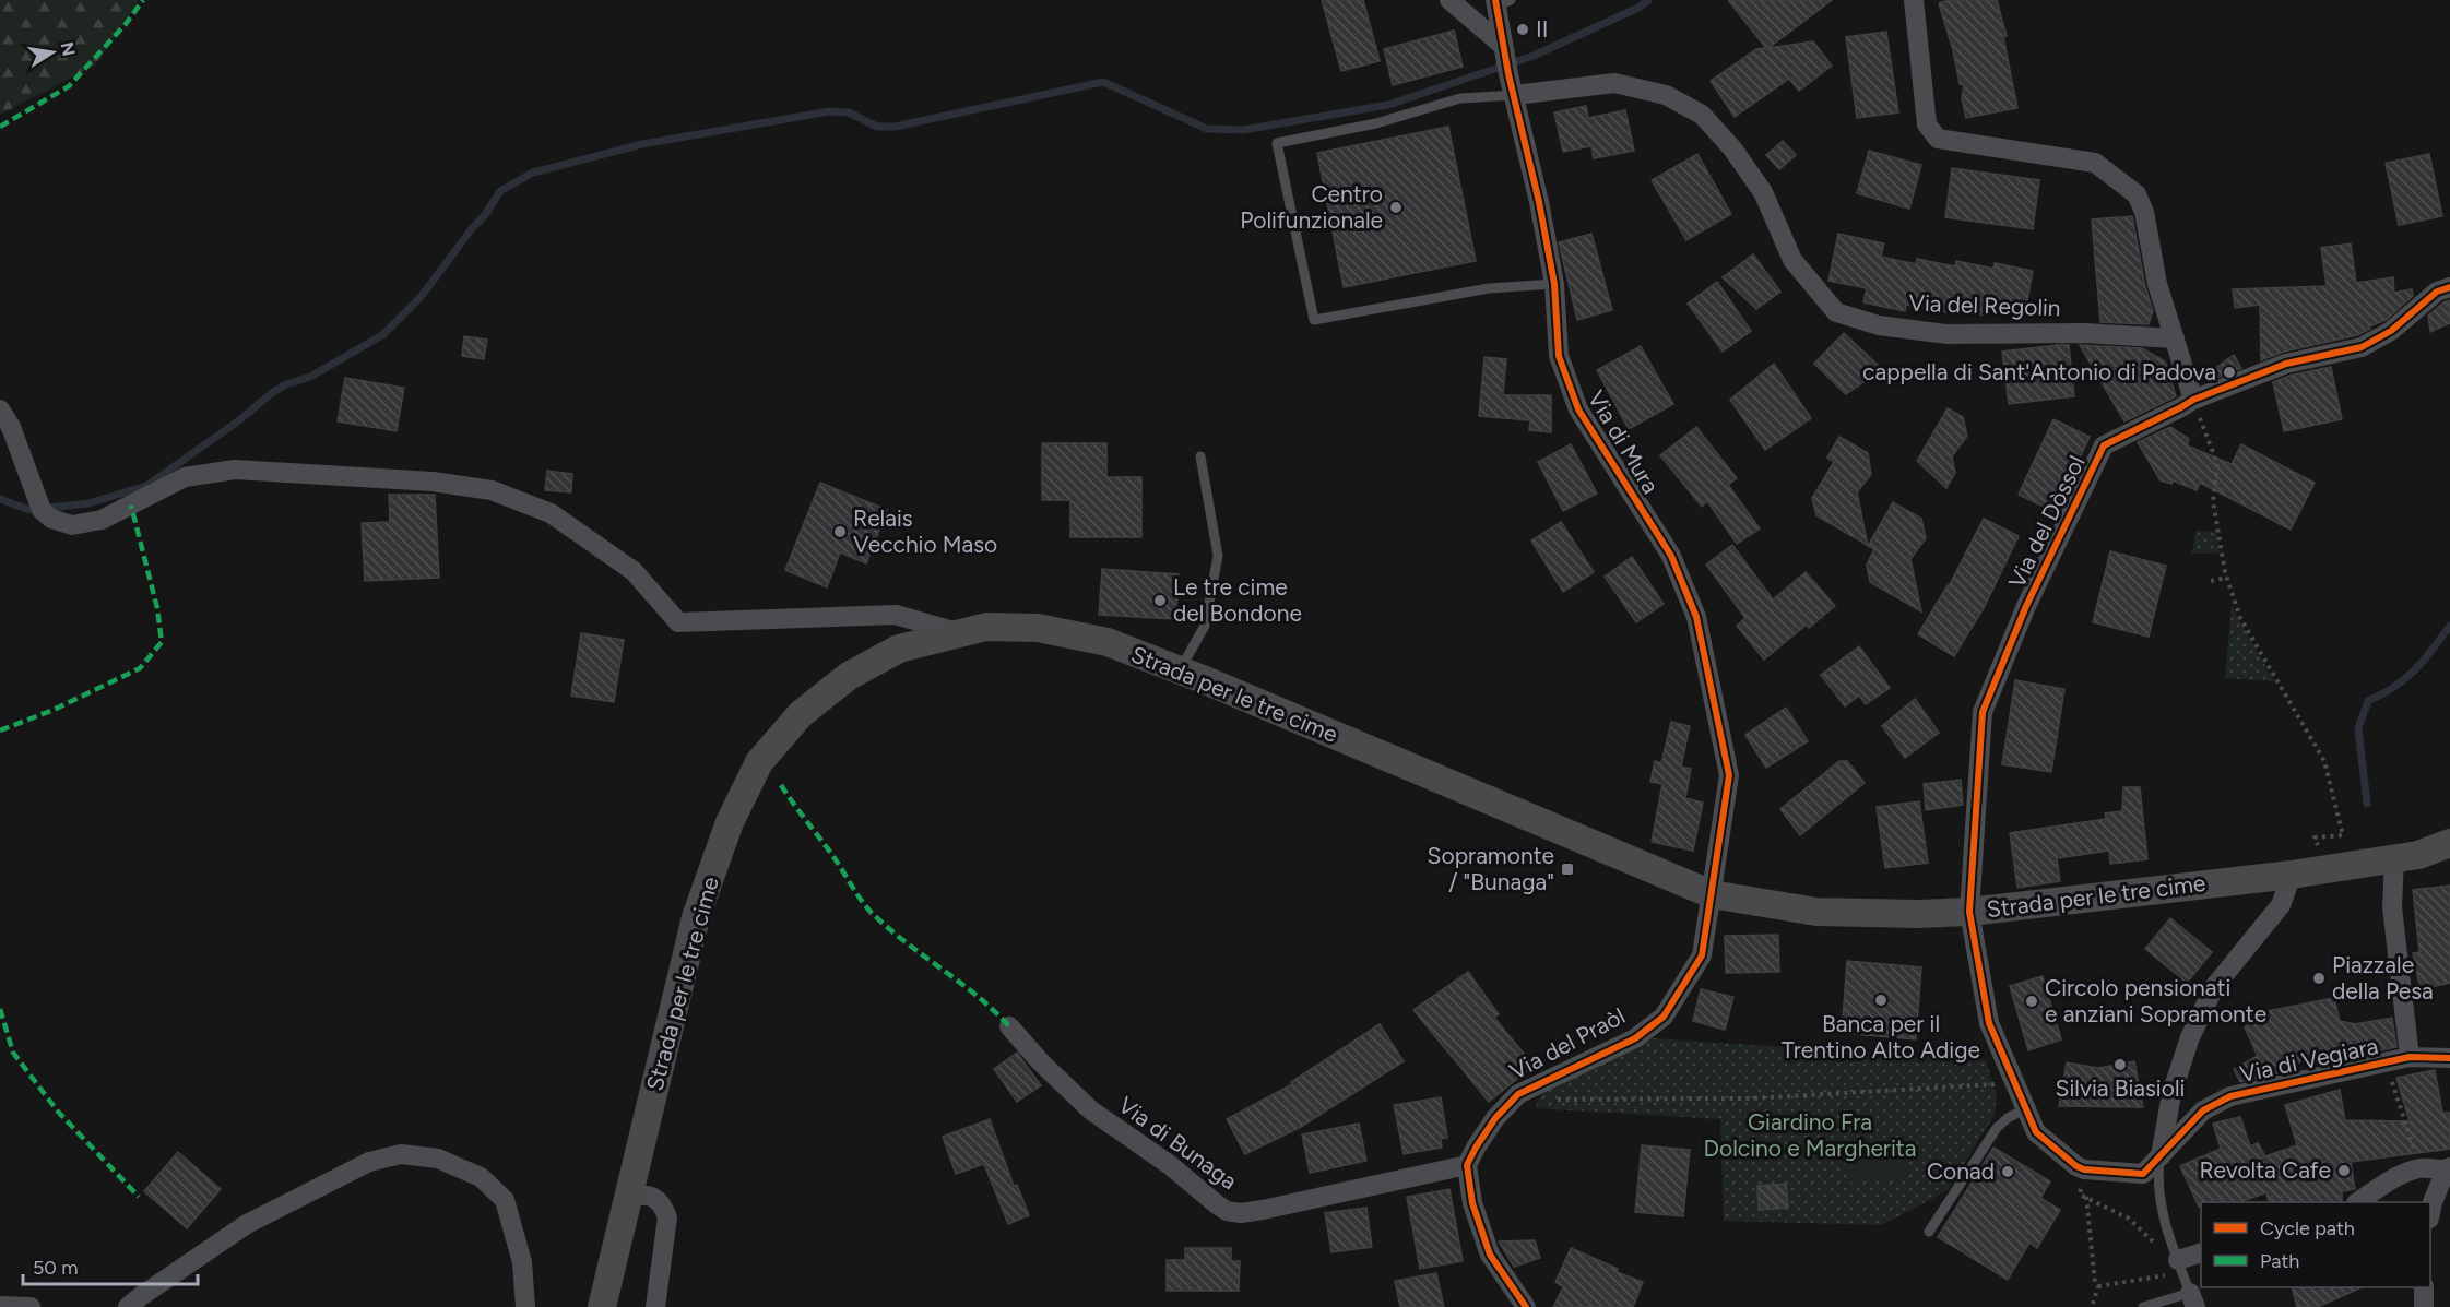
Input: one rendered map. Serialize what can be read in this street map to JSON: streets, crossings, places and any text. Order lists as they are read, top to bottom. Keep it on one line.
{"streets":{"main road":["Strada per le tre cime"],"street":["Via del Regolin","Via di Mura","Via del Dòssol","Via del Praòl","Via di Vegiara","Via di Bunaga"]},"crossings":[["Via del Regolin","Via di Mura"],["Via di Mura","Strada per le tre cime"],["Via di Mura","Via del Praòl"],["Via del Dòssol","Strada per le tre cime"],["Via del Dòssol","Via di Vegiara"],["Strada per le tre cime","Via del Praòl"],["Strada per le tre cime","Via di Vegiara"],["Via del Praòl","Via di Bunaga"]],"parks":["Giardino Fra Dolcino e Margherita"],"places":{"other":["II","Centro Polifunzionale","cappella di Sant'Antonio di Padova","Relais Vecchio Maso","Le tre cime del Bondone","Piazzale della Pesa","Banca per il Trentino Alto Adige","Circolo pensionati e anziani Sopramonte","Silvia Biasioli","Revolta Cafe","Conad"],"transit":["Sopramonte / \"Bunaga\""]},"legend":["Cycle path","Path"],"scale_bar":"50 m","north":"right"}
